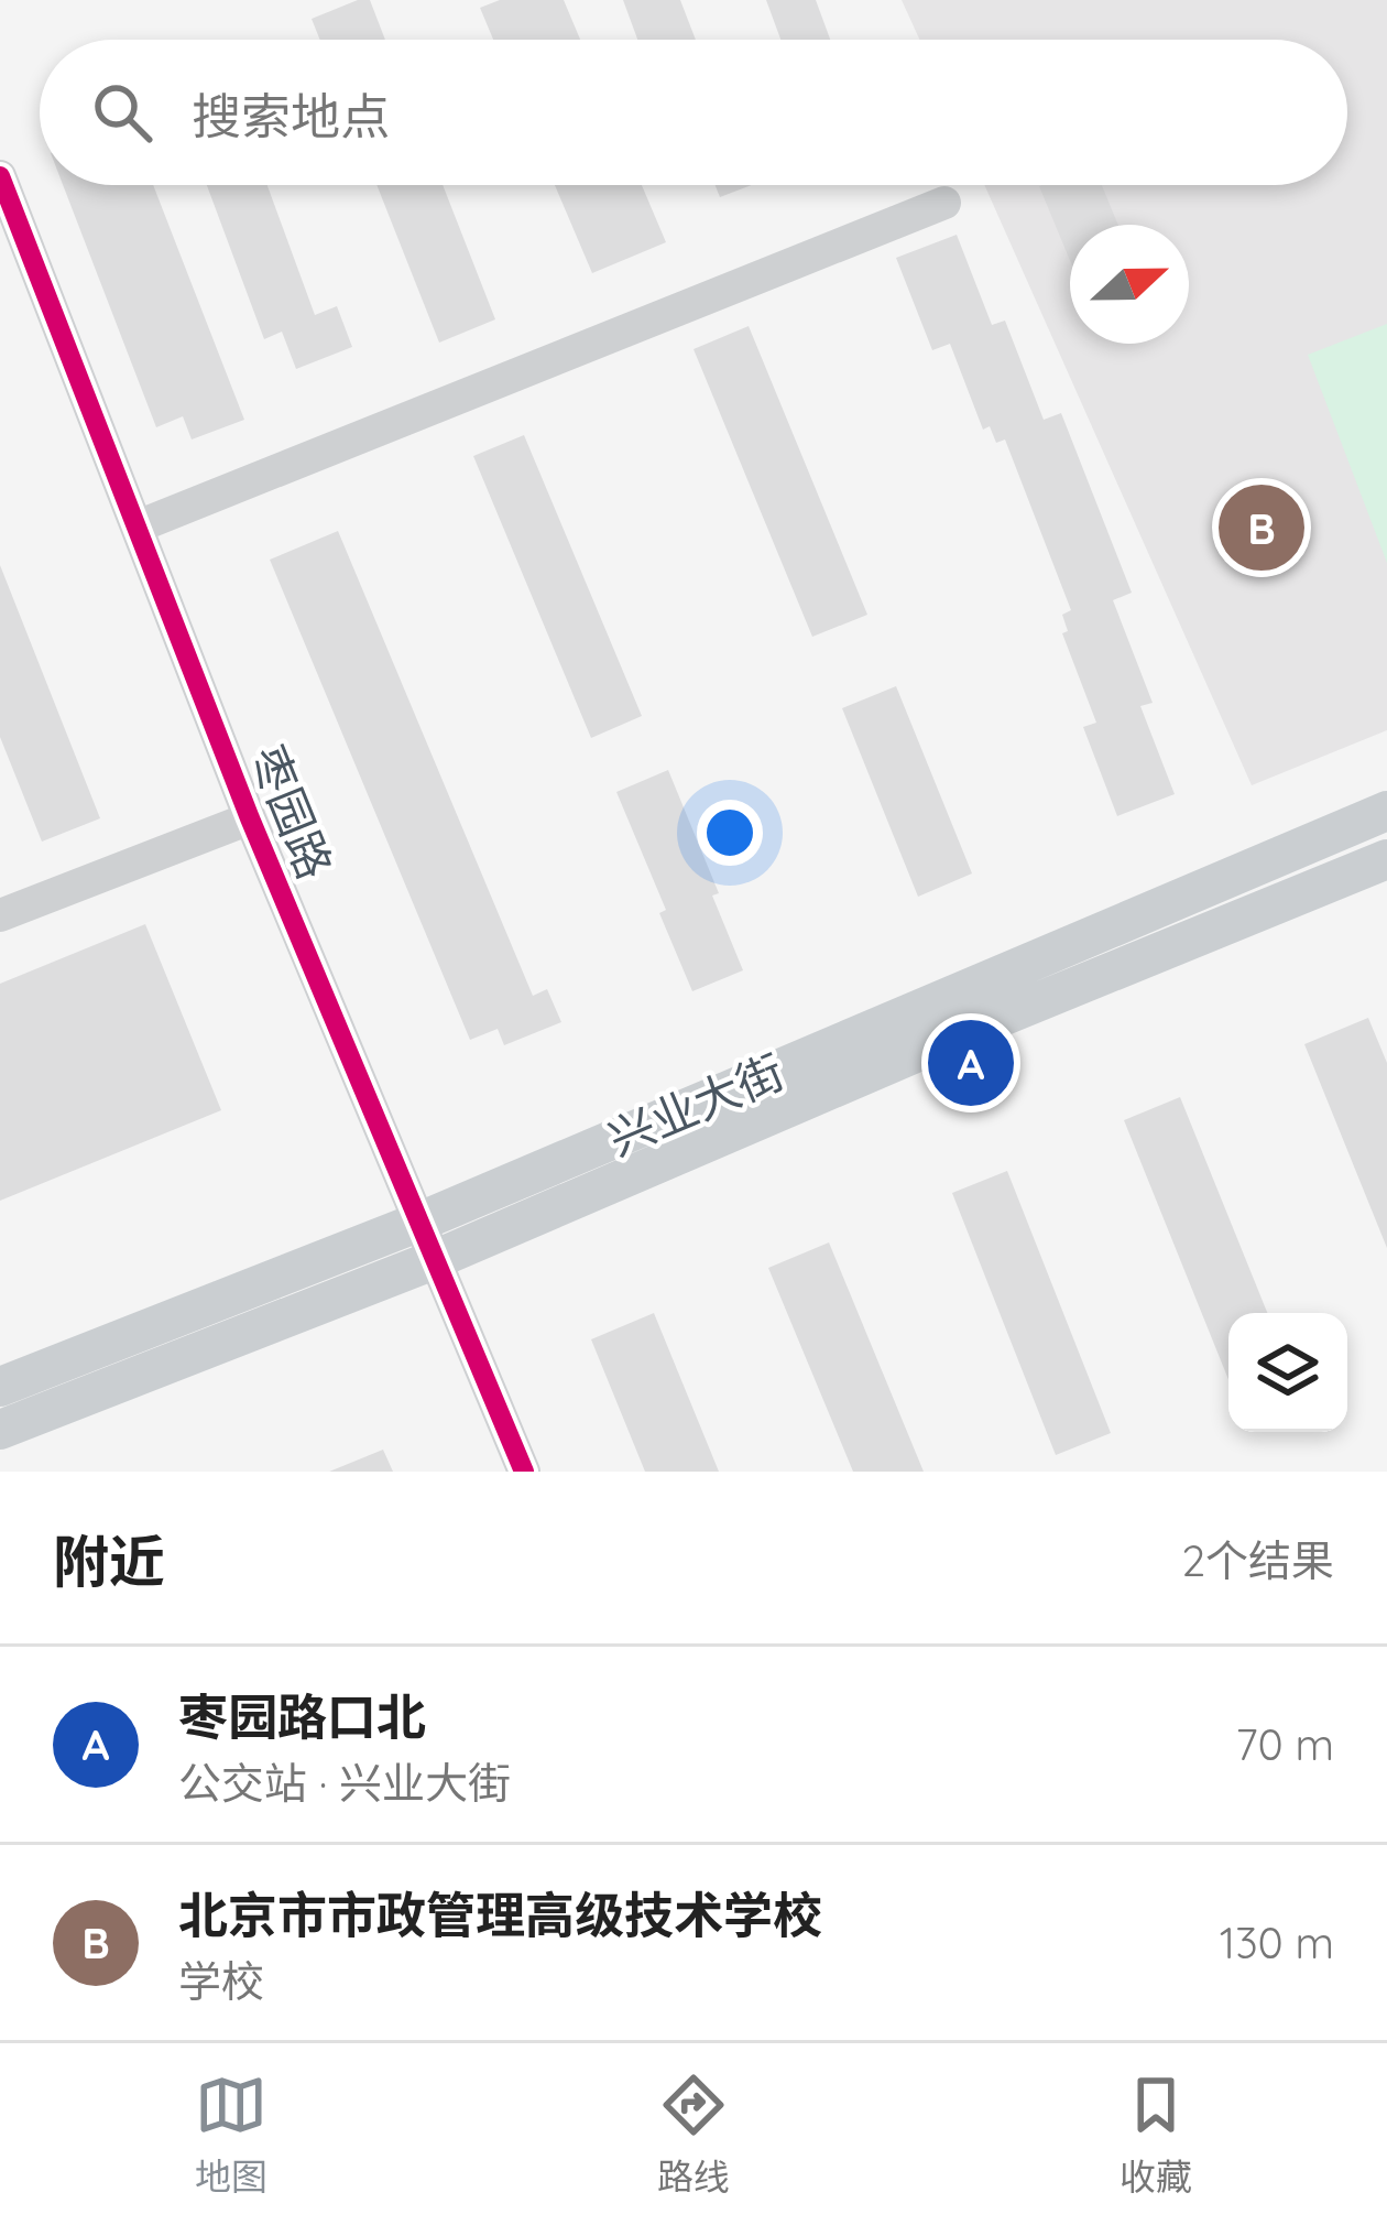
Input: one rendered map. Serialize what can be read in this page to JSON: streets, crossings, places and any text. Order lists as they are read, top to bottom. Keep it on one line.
{"streets":{"main road":["兴业大街"],"street":["枣园路"]},"crossings":[["枣园路","兴业大街"]],"north":"right","page":{"search":"搜索地点","pins":["B","A"],"heading":["附近","2个结果"],"list":[{"mark":"A","name":"枣园路口北","note":"公交站 · 兴业大街","value":"70 m"},{"mark":"B","name":"北京市市政管理高级技术学校","note":"学校","value":"130 m"}],"nav":["地图","路线","收藏"]}}
